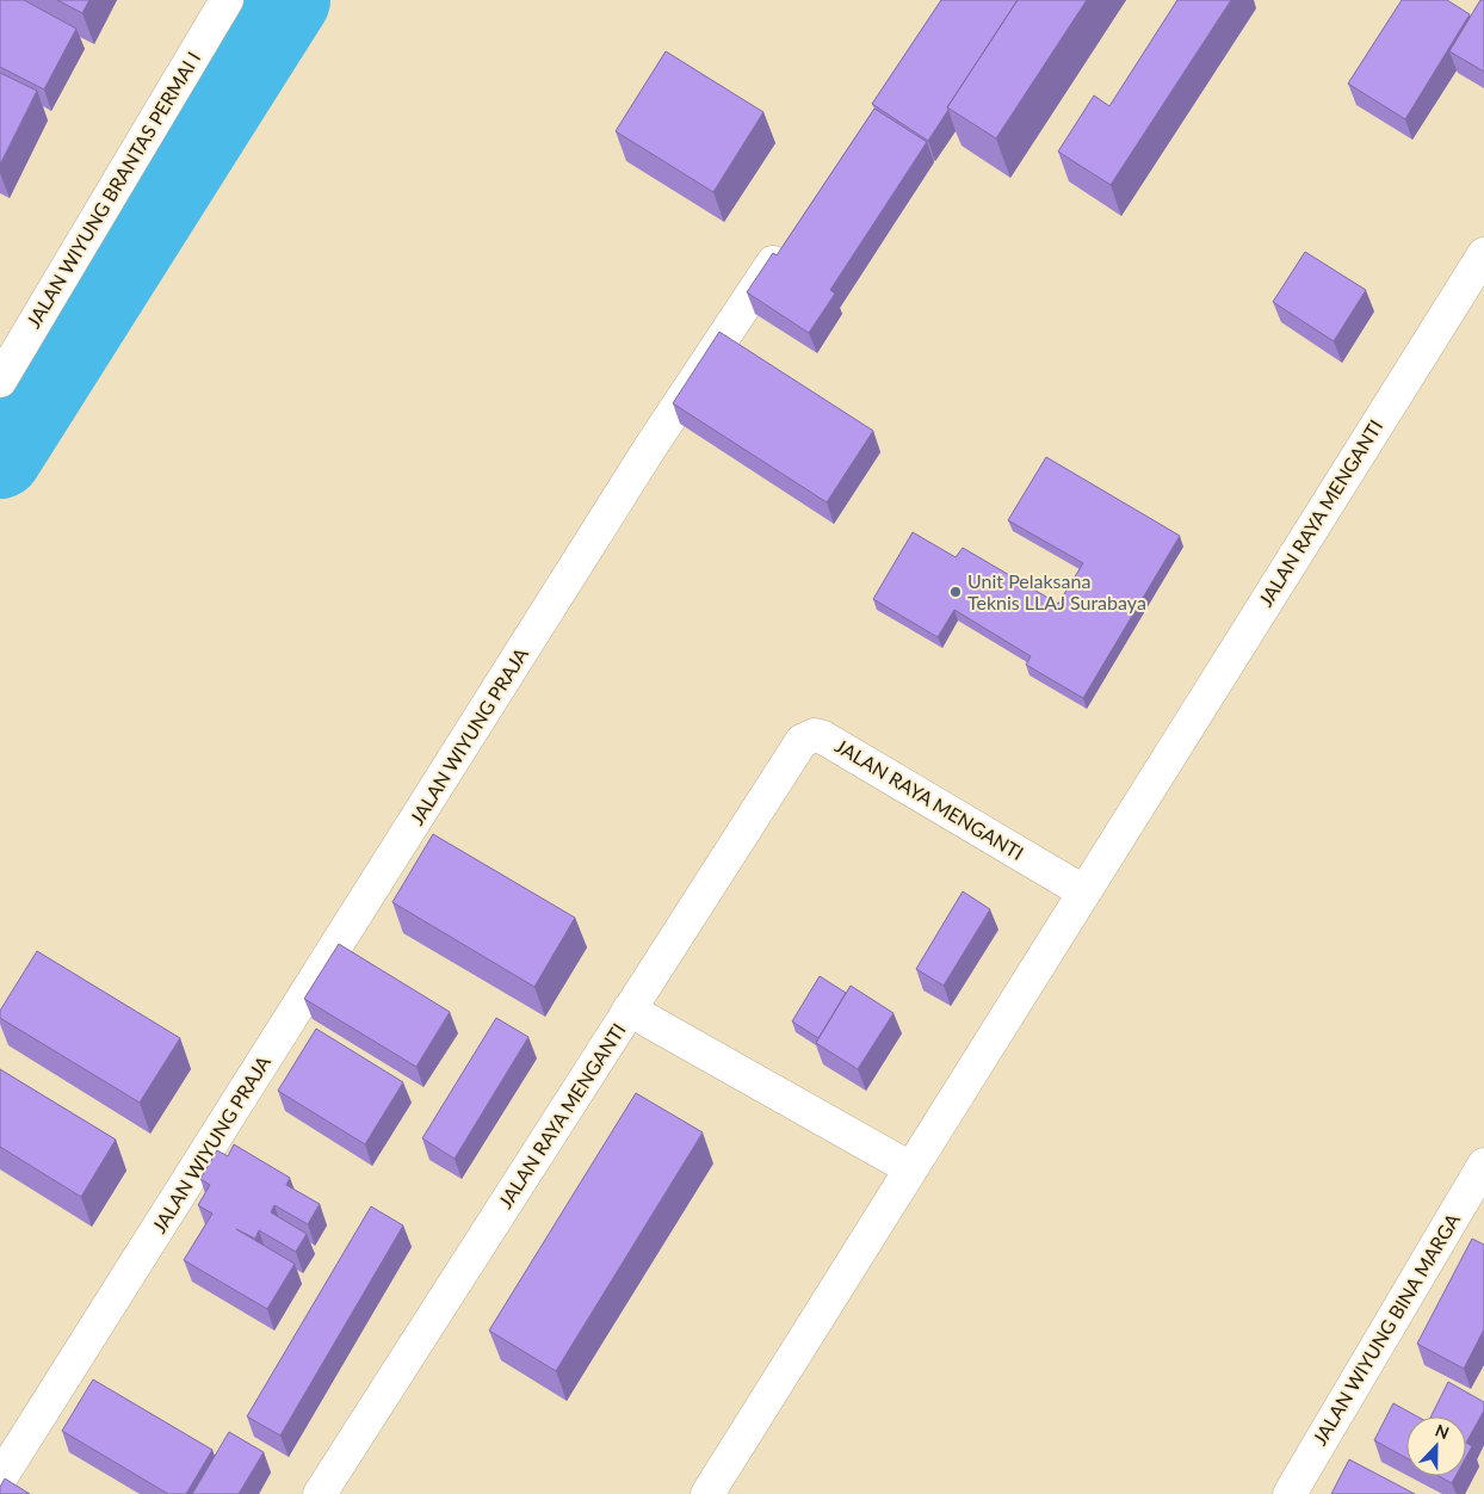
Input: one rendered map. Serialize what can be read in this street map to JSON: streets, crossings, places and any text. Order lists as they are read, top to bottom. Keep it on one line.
{"streets":{"street":["JALAN WIYUNG BRANTAS PERMAI I","JALAN RAYA MENGANTI","JALAN WIYUNG PRAJA","JALAN WIYUNG BINA MARGA"]},"places":["Unit Pelaksana Teknis LLAJ Surabaya"],"north":"top"}
